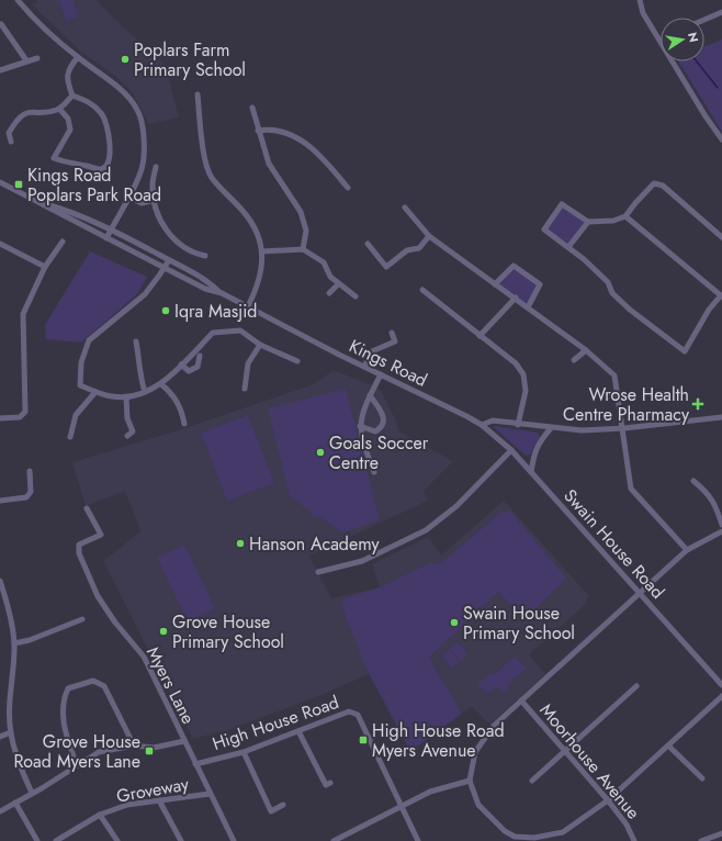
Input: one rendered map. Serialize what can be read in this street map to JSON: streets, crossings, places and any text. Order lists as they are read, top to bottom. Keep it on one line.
{"streets":{"street":["Kings Road","Swain House Road","Myers Lane","High House Road","Moorhouse Avenue","Groveway"]},"crossings":[["Kings Road","Swain House Road"],["Myers Lane","High House Road"],["Myers Lane","Groveway"]],"places":{"other":["Poplars Farm Primary School","Iqra Masjid","Goals Soccer Centre","Hanson Academy","Swain House Primary School","Grove House Primary School"],"transit":["Kings Road Poplars Park Road","High House Road Myers Avenue","Grove House Road Myers Lane"],"health":["Wrose Health Centre Pharmacy"]},"north":"right"}
